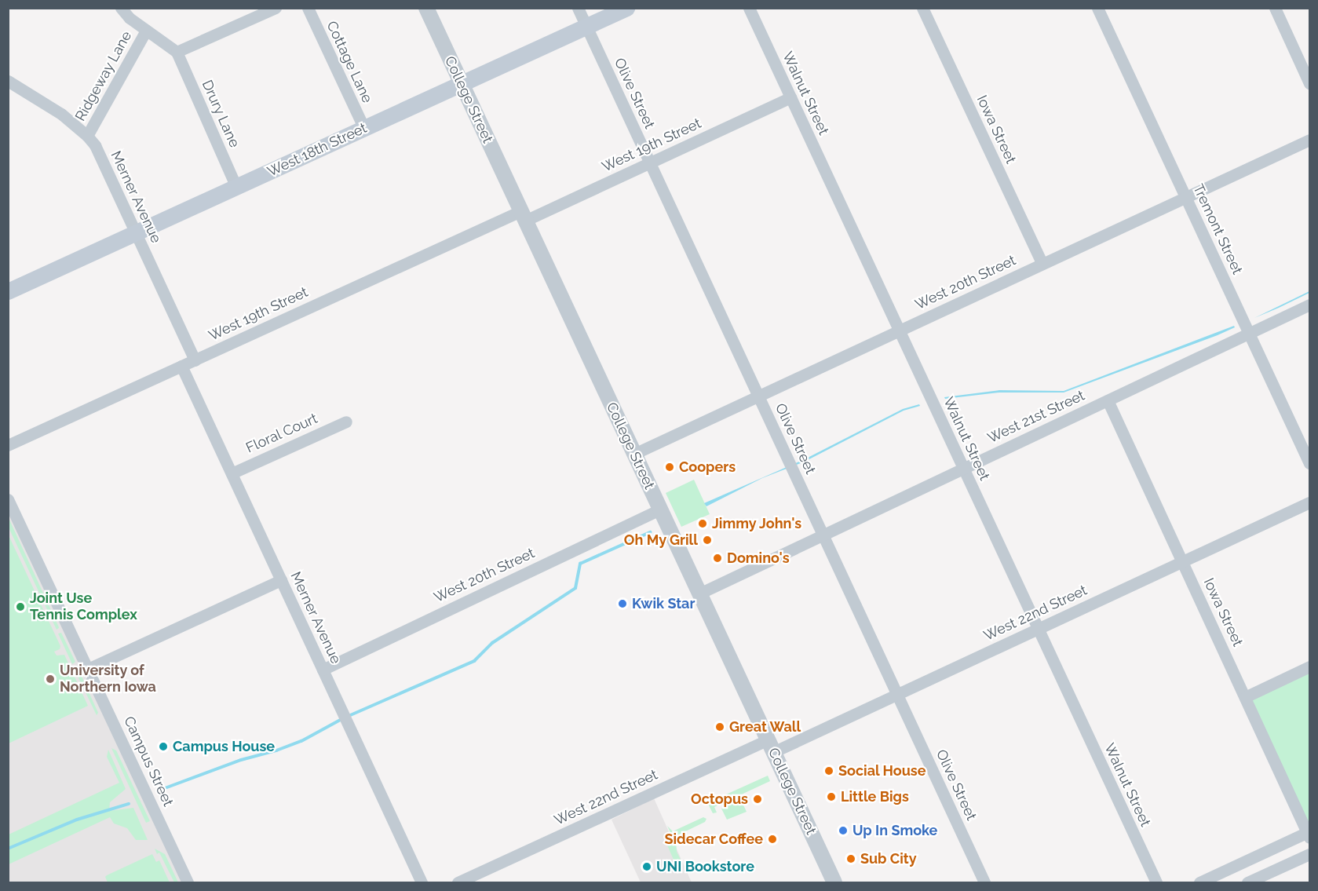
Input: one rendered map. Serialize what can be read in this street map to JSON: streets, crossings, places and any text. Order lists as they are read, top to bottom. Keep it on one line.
{"streets":{"main road":["West 18th Street"],"street":["Cottage Lane","Ridgeway Lane","Olive Street","Walnut Street","College Street","Drury Lane","Iowa Street","West 19th Street","Merner Avenue","Tremont Street","West 20th Street","West 21st Street","Floral Court","West 22nd Street","Campus Street"]},"crossings":[["Cottage Lane","West 18th Street"],["Ridgeway Lane","Merner Avenue"],["Olive Street","West 19th Street"],["Olive Street","West 18th Street"],["Olive Street","West 20th Street"],["Olive Street","West 21st Street"],["Olive Street","West 22nd Street"],["Walnut Street","West 19th Street"],["Walnut Street","West 20th Street"],["Walnut Street","West 21st Street"],["Walnut Street","West 22nd Street"],["College Street","West 19th Street"],["College Street","West 18th Street"],["College Street","West 20th Street"],["College Street","West 21st Street"],["College Street","West 22nd Street"],["Drury Lane","West 18th Street"],["Iowa Street","West 20th Street"],["Iowa Street","West 21st Street"],["Iowa Street","West 22nd Street"],["West 19th Street","Merner Avenue"],["West 18th Street","Merner Avenue"],["Merner Avenue","West 20th Street"],["Merner Avenue","Floral Court"],["Tremont Street","West 20th Street"],["Tremont Street","West 21st Street"]],"places":["Coopers","Jimmy John's","Oh My Grill","Domino's","Kwik Star","Joint Use Tennis Complex","University of Northern Iowa","Great Wall","Campus House","Social House","Little Bigs","Octopus","Up In Smoke","Sidecar Coffee","Sub City","UNI Bookstore"]}
